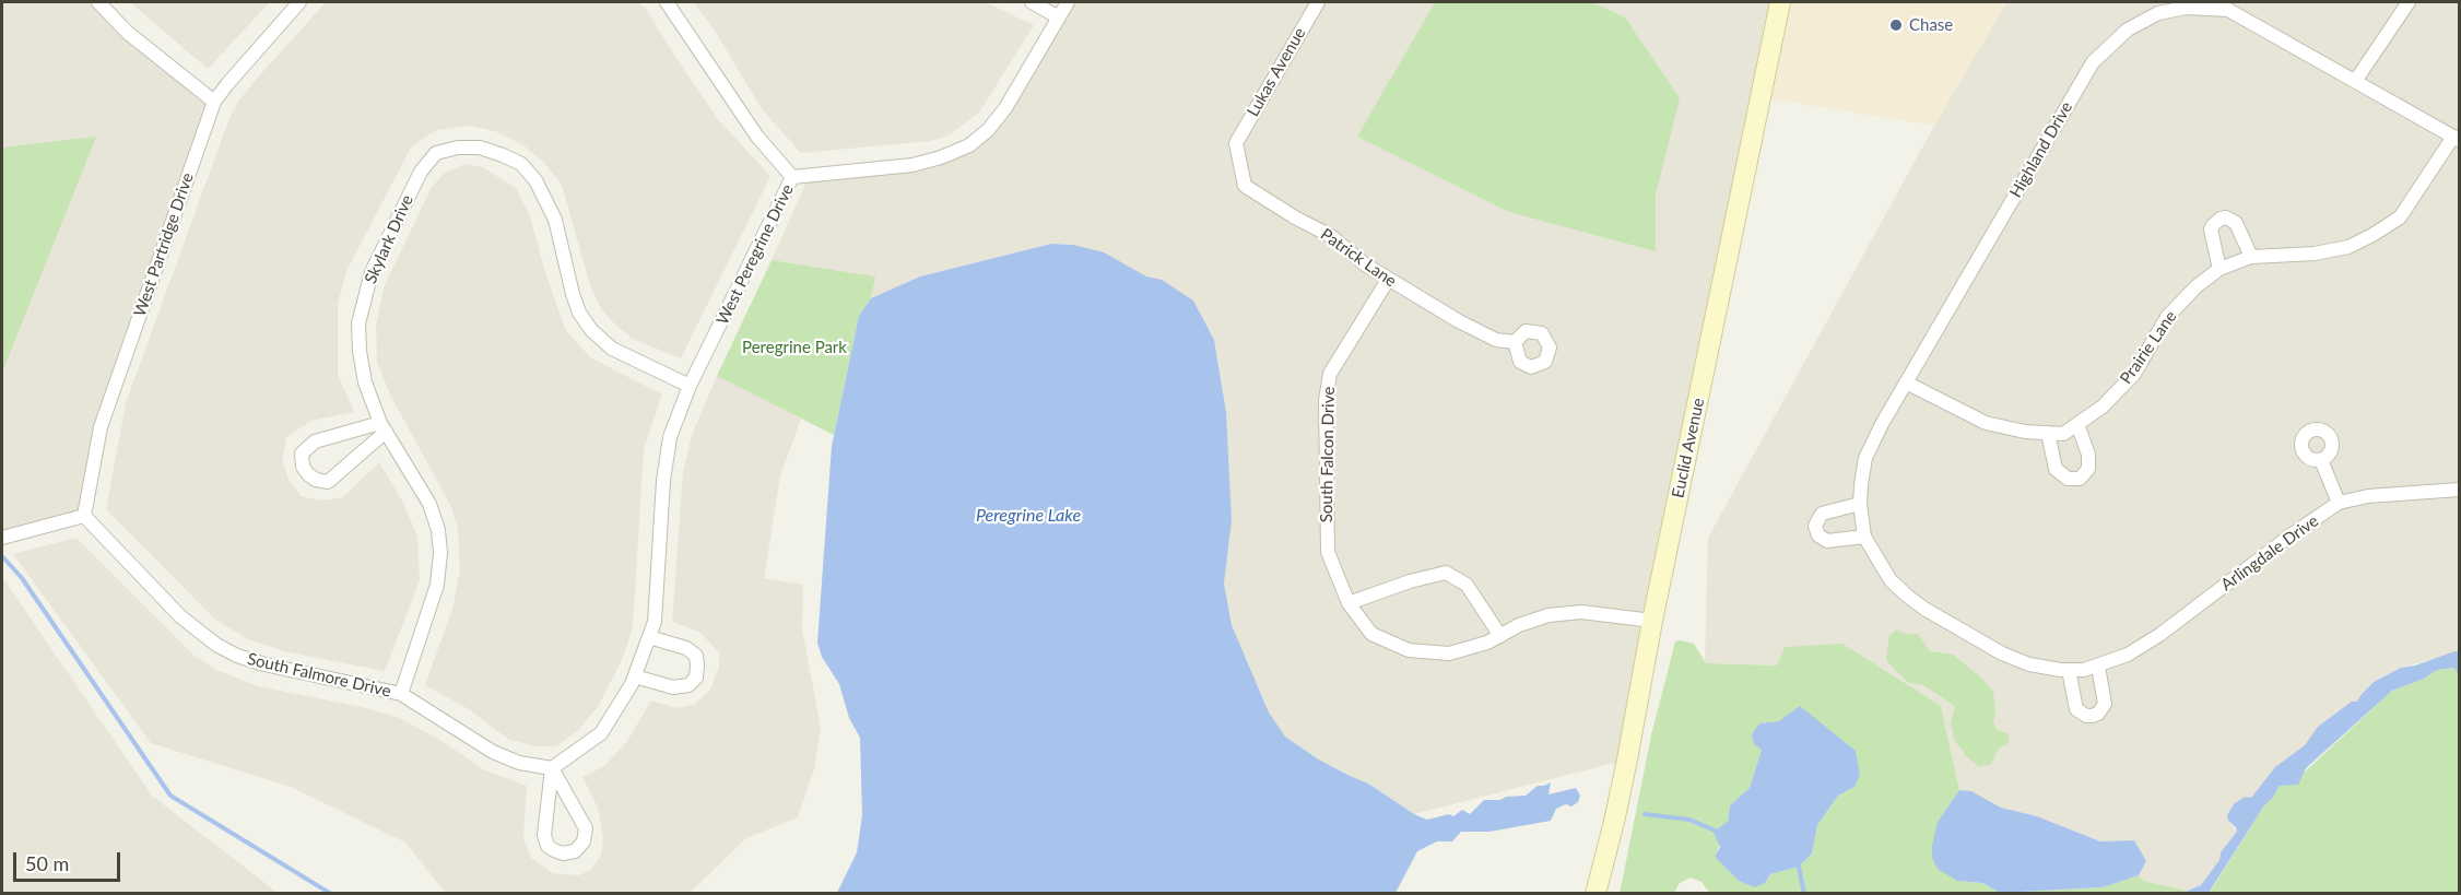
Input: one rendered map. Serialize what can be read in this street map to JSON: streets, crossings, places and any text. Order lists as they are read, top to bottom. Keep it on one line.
{"streets":{"main road":["Euclid Avenue"],"street":["Lukas Avenue","Highland Drive","Skylark Drive","West Partridge Drive","West Peregrine Drive","Patrick Lane","Prairie Lane","South Falcon Drive","Arlingdale Drive","South Falmore Drive"]},"crossings":[["Lukas Avenue","Patrick Lane"],["Highland Drive","Prairie Lane"],["Highland Drive","Arlingdale Drive"],["Skylark Drive","West Peregrine Drive"],["Skylark Drive","South Falmore Drive"],["West Partridge Drive","South Falmore Drive"],["West Peregrine Drive","South Falmore Drive"],["Patrick Lane","South Falcon Drive"],["Euclid Avenue","South Falcon Drive"]],"water":["Peregrine Lake"],"parks":["Peregrine Park"],"places":["Chase"],"scale_bar":"50 m"}
